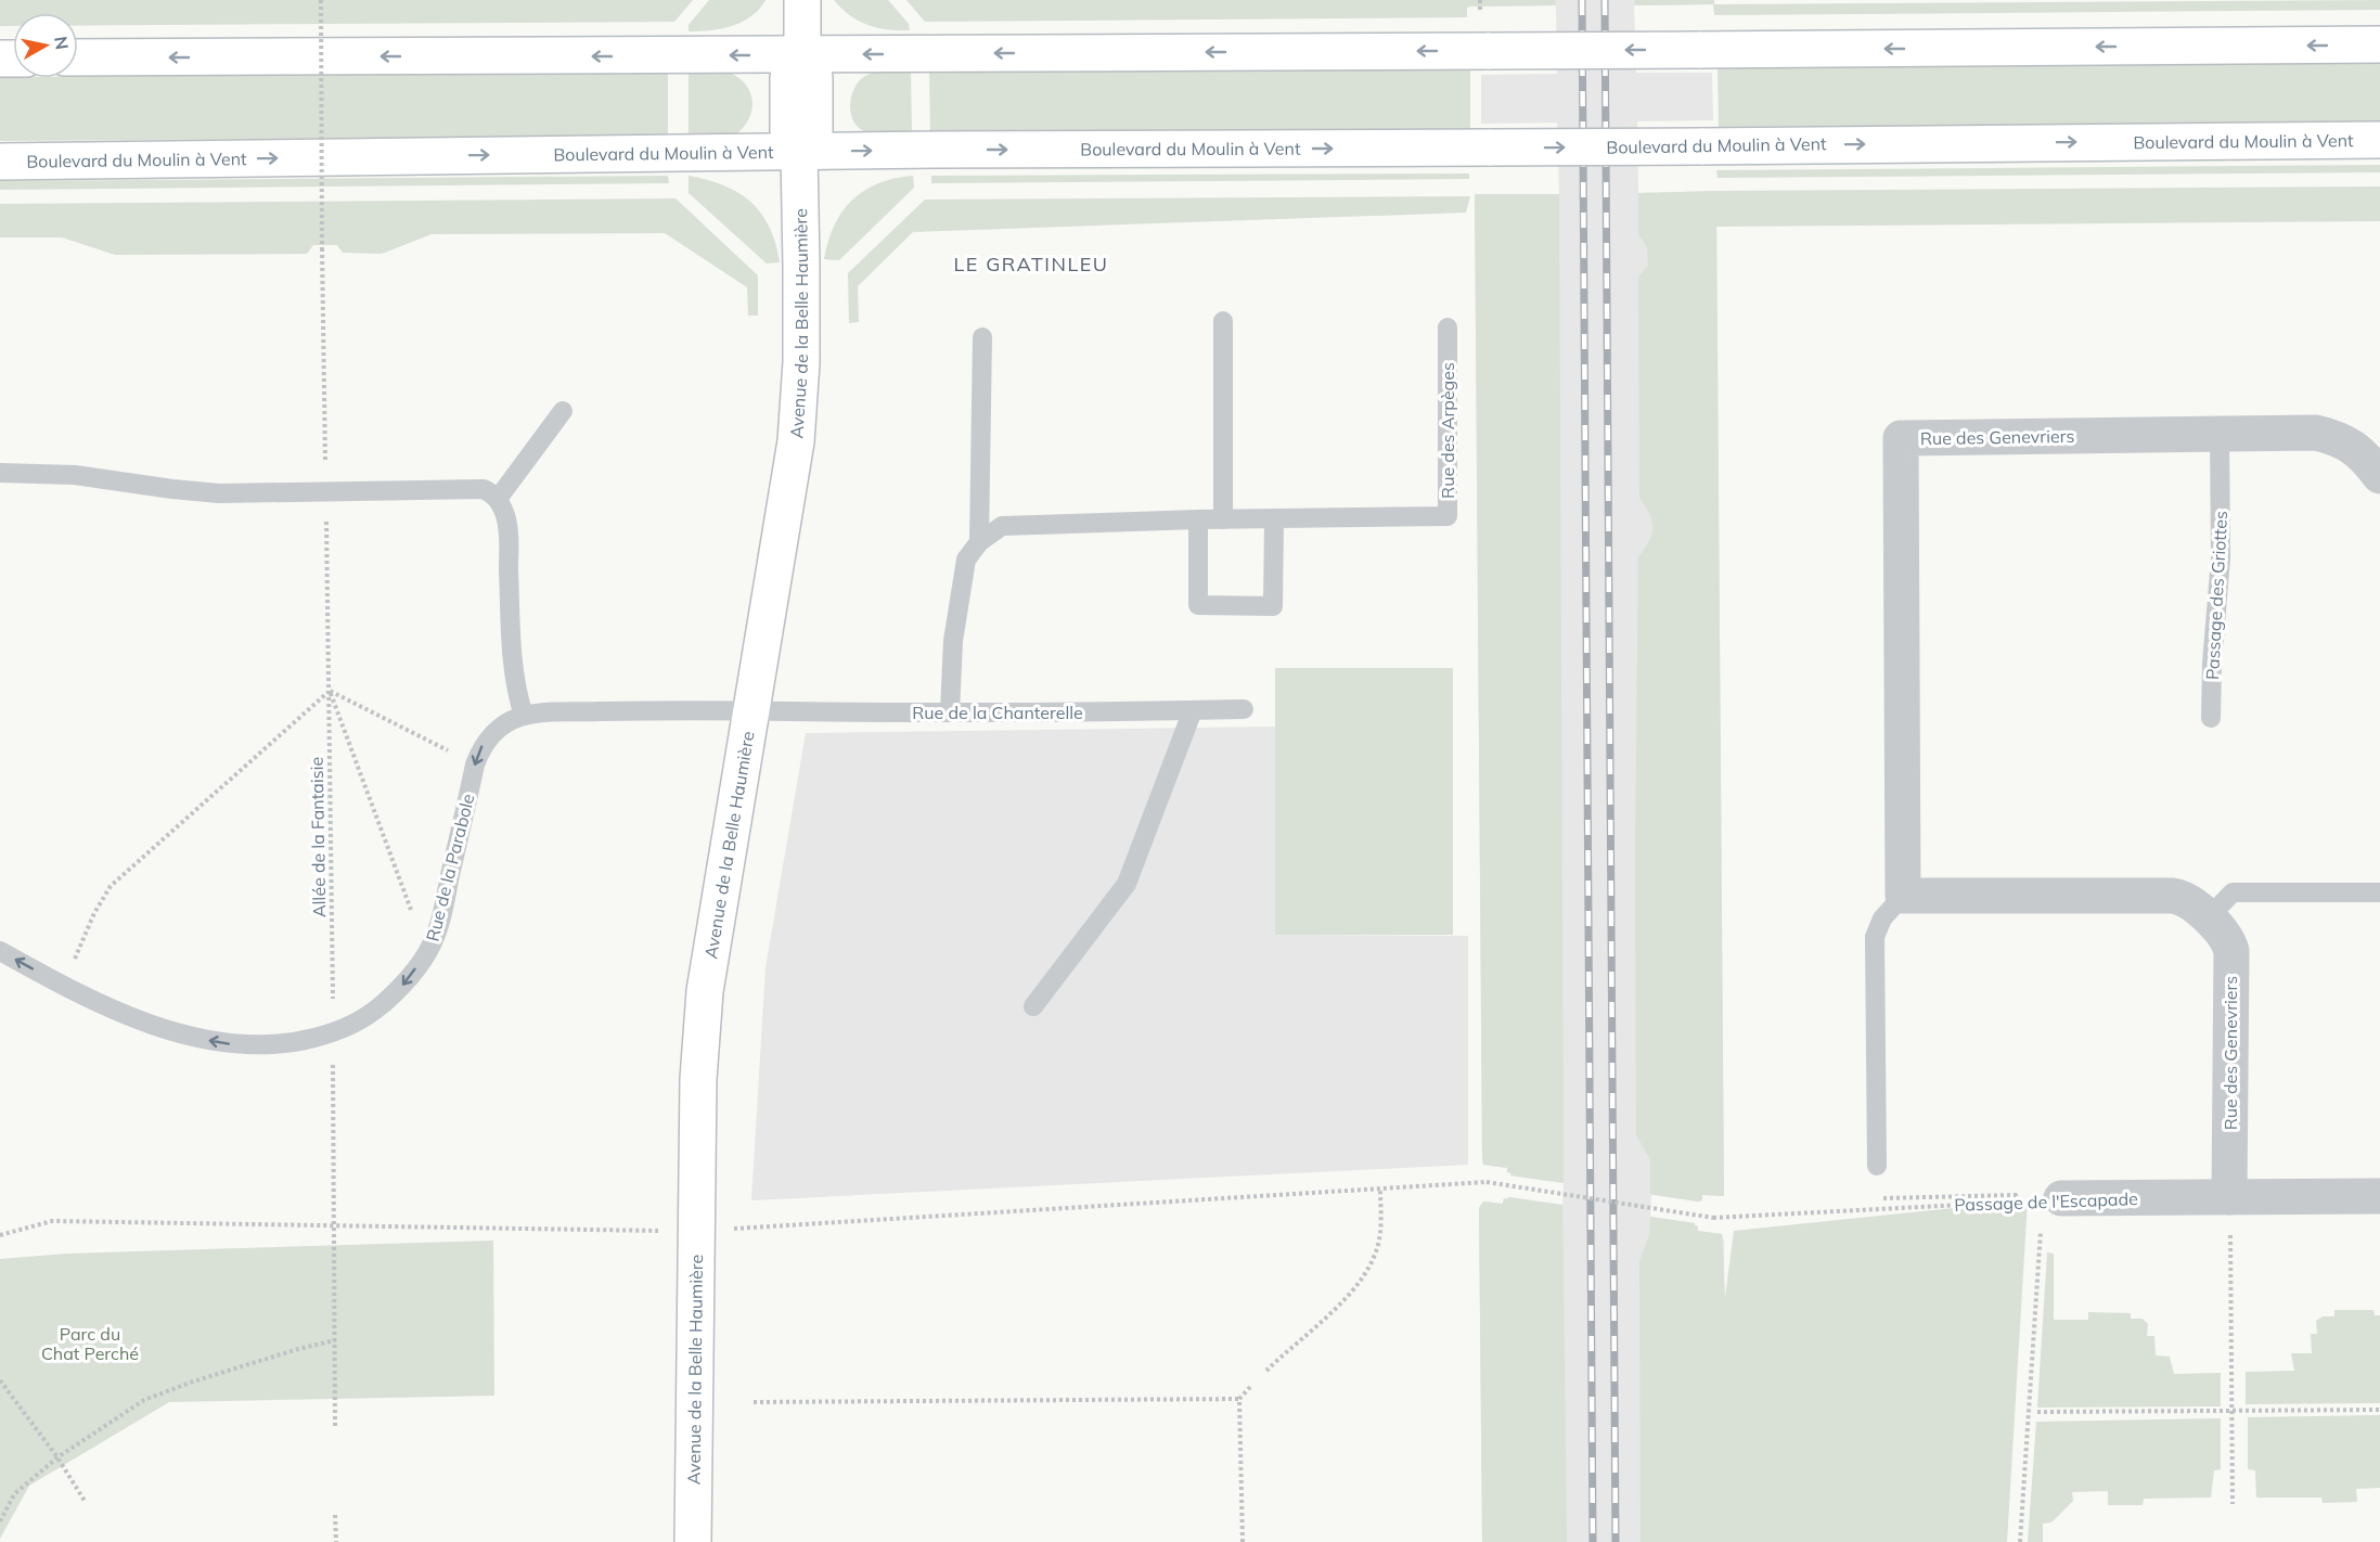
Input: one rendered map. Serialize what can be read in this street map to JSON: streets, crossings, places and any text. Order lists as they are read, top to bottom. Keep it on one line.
{"streets":{"main road":["Boulevard du Moulin à Vent","Avenue de la Belle Haumière"],"street":["Rue des Genevriers","Passage de l'Escapade"],"lane":["Rue des Arpèges","Passage des Griottes","Rue de la Chanterelle","Rue de la Parabole"],"path":["Allée de la Fantaisie"]},"crossings":[["Boulevard du Moulin à Vent","Avenue de la Belle Haumière"],["Avenue de la Belle Haumière","Rue de la Chanterelle"],["Avenue de la Belle Haumière","Rue de la Parabole"],["Avenue de la Belle Haumière","Passage de l'Escapade"],["Rue des Genevriers","Passage des Griottes"],["Rue des Genevriers","Passage de l'Escapade"],["Rue de la Chanterelle","Rue de la Parabole"],["Allée de la Fantaisie","Rue de la Parabole"],["Allée de la Fantaisie","Passage de l'Escapade"]],"one_way":["Rue de la Parabole"],"districts":["LE GRATINLEU"],"parks":["Parc du Chat Perché"],"north":"right"}
